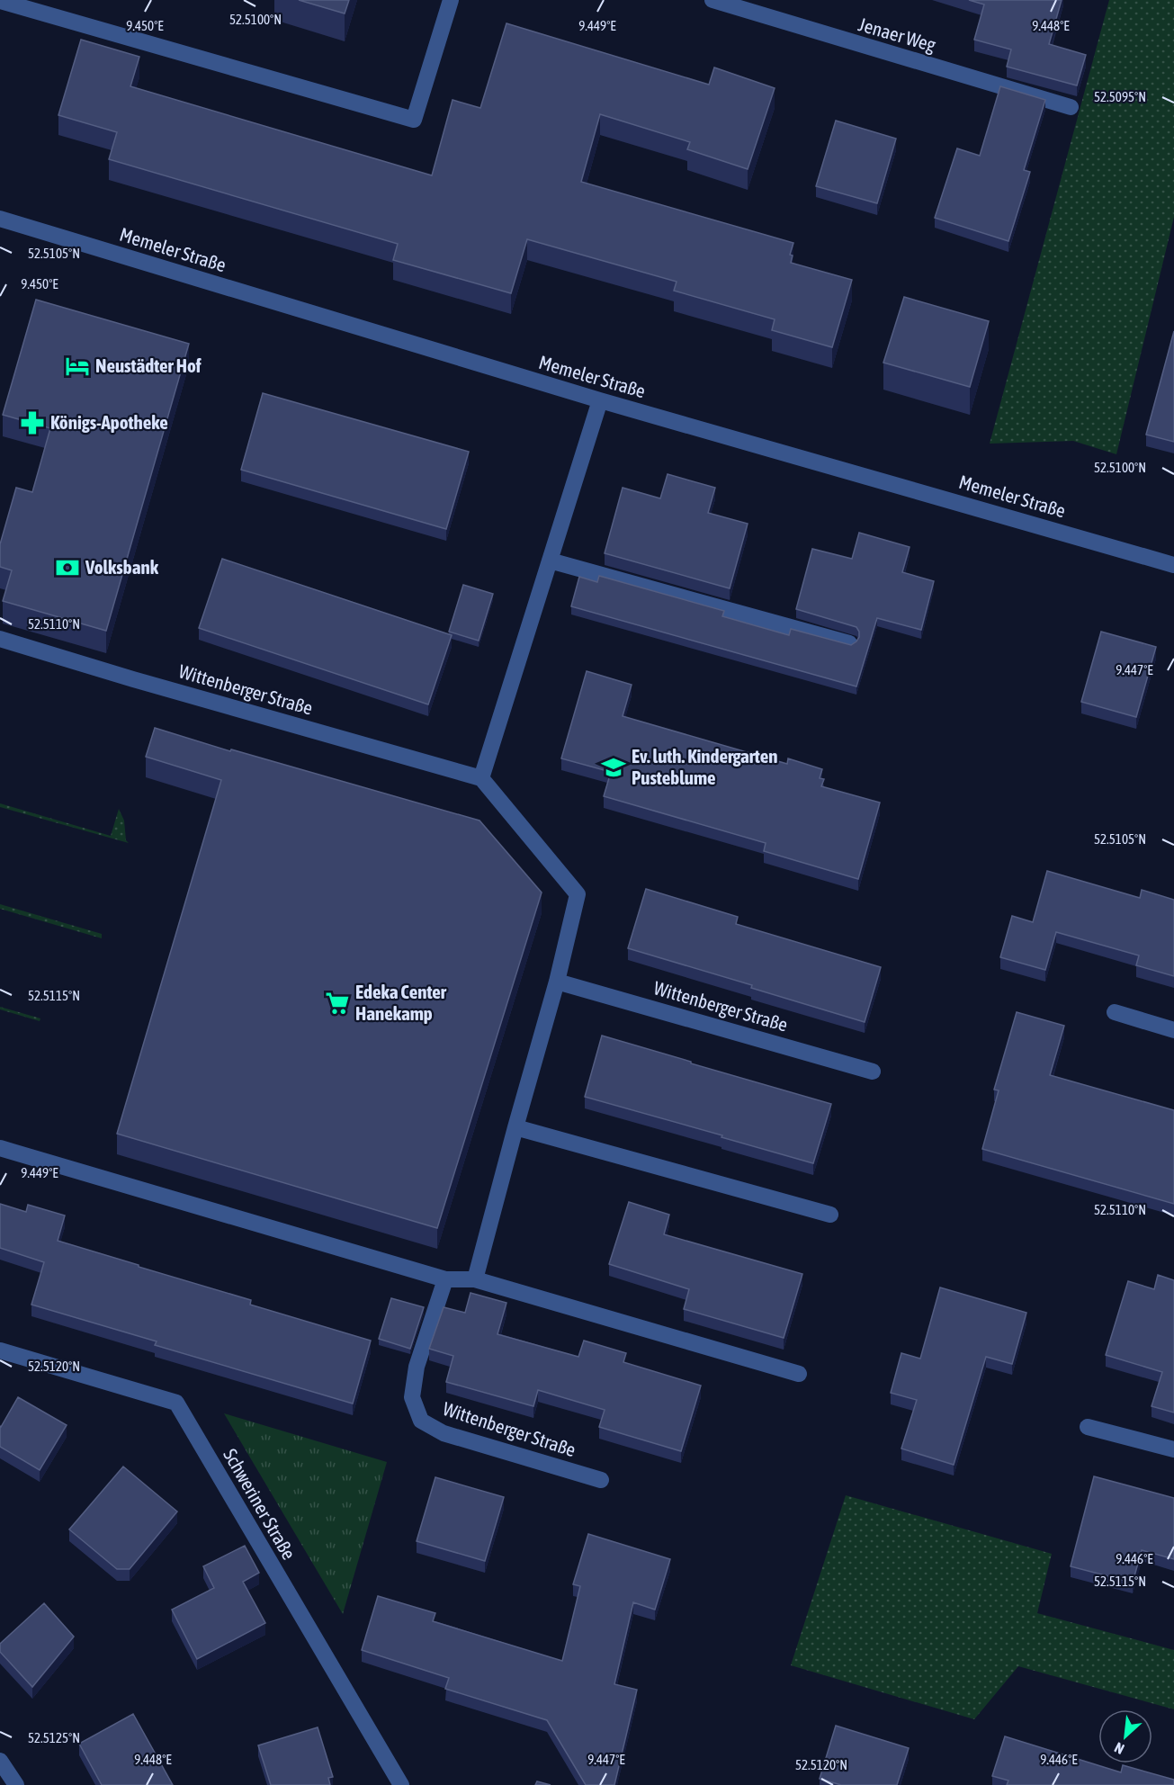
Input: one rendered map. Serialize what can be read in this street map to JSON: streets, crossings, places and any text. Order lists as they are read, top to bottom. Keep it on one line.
{"streets":{"street":["Jenaer Weg","Memeler Straße","Wittenberger Straße","Schweriner Straße"]},"places":{"hotel":["Neustädter Hof"],"pharmacy":["Königs-Apotheke"],"bank":["Volksbank"],"school or university":["Ev. luth. Kindergarten Pusteblume"],"supermarket":["Edeka Center Hanekamp"]},"north":"bottom left","coordinates":["52.5100°N","9.450°E","9.449°E","9.448°E","52.5095°N","52.5105°N","52.5110°N","9.447°E","52.5115°N","52.5120°N","9.446°E","52.5125°N"]}
